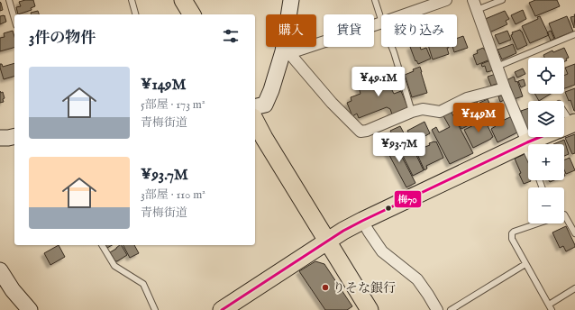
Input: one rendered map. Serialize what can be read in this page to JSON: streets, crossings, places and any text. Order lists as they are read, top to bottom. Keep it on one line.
{"places":["りそな銀行"],"lines":["transit line 梅70"],"page":{"chip":["購入","賃貸","絞り込み"],"heading":"3件の物件","map_buttons":["+","−"],"list":[{"name":"¥149M","note":"5部屋 · 173 m² · 青梅街道"},{"name":"¥93.7M","note":"3部屋 · 110 m² · 青梅街道"}],"price":["¥49.1M","¥149M","¥93.7M"]}}
